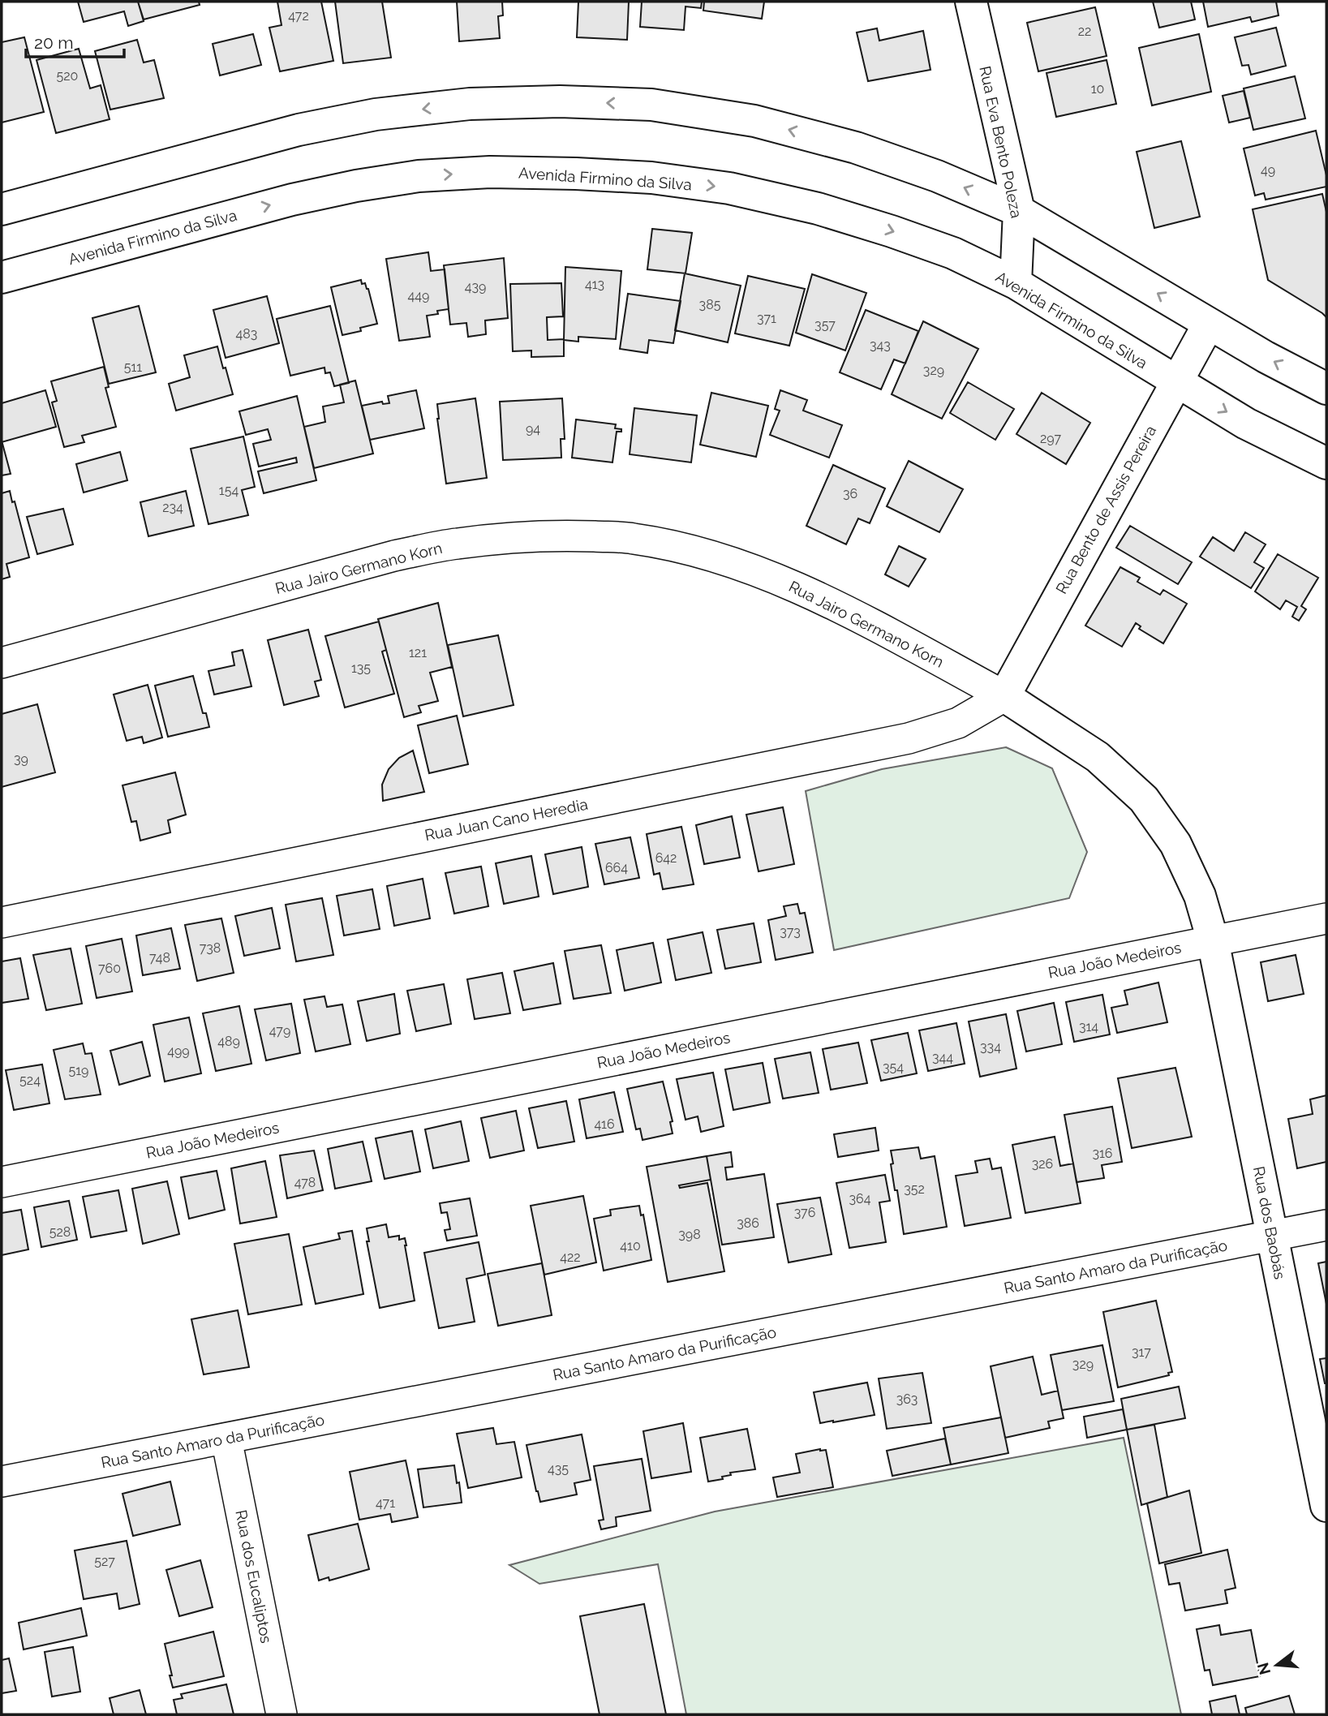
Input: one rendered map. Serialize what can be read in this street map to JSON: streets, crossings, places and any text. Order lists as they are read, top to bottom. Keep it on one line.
{"streets":{"street":["Rua Eva Bento Poleza","Avenida Firmino da Silva","Rua Bento de Assis Pereira","Rua Jairo Germano Korn","Rua Juan Cano Heredia","Rua João Medeiros","Rua dos Baobás","Rua Santo Amaro da Purificação","Rua dos Eucaliptos"]},"crossings":[["Rua Eva Bento Poleza","Avenida Firmino da Silva"],["Avenida Firmino da Silva","Rua Bento de Assis Pereira"],["Rua Bento de Assis Pereira","Rua Jairo Germano Korn"],["Rua Bento de Assis Pereira","Rua Juan Cano Heredia"],["Rua Jairo Germano Korn","Rua Juan Cano Heredia"],["Rua Jairo Germano Korn","Rua João Medeiros"],["Rua Jairo Germano Korn","Rua dos Baobás"],["Rua João Medeiros","Rua dos Baobás"],["Rua dos Baobás","Rua Santo Amaro da Purificação"],["Rua Santo Amaro da Purificação","Rua dos Eucaliptos"]],"house_numbers":["472","22","520","10","49","413","439","449","385","371","357","483","343","511","329","94","297","154","36","234","121","135","39","642","664","373","738","748","760","314","479","489","334","499","344","354","519","524","416","316","326","478","352","364","376","386","528","398","410","422","317","329","363","435","471","527"],"scale_bar":"20 m","north":"left"}
